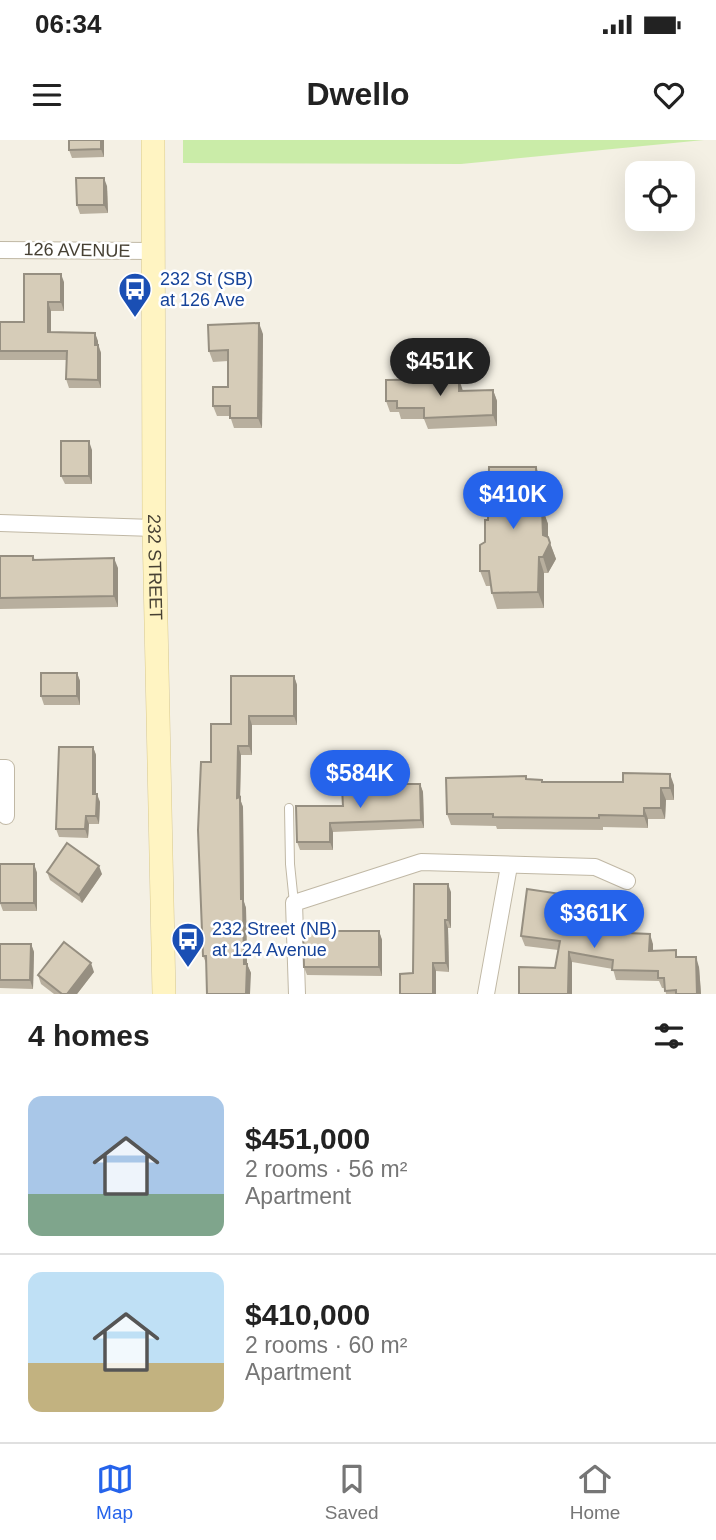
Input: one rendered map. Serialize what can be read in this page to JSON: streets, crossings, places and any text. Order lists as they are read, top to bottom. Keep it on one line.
{"streets":{"main road":["232 STREET"],"street":["126 AVENUE"]},"crossings":[["126 AVENUE","232 STREET"]],"places":{"bus stop":["232 St (SB) at 126 Ave","232 Street (NB) at 124 Avenue"]},"page":{"status":"06:34","header":"Dwello","price":["$451K","$410K","$584K","$361K"],"heading":"4 homes","list":[{"name":"$451,000","note":"2 rooms · 56 m² · Apartment"},{"name":"$410,000","note":"2 rooms · 60 m² · Apartment"}],"tabs":["Map","Saved","Home"]}}
